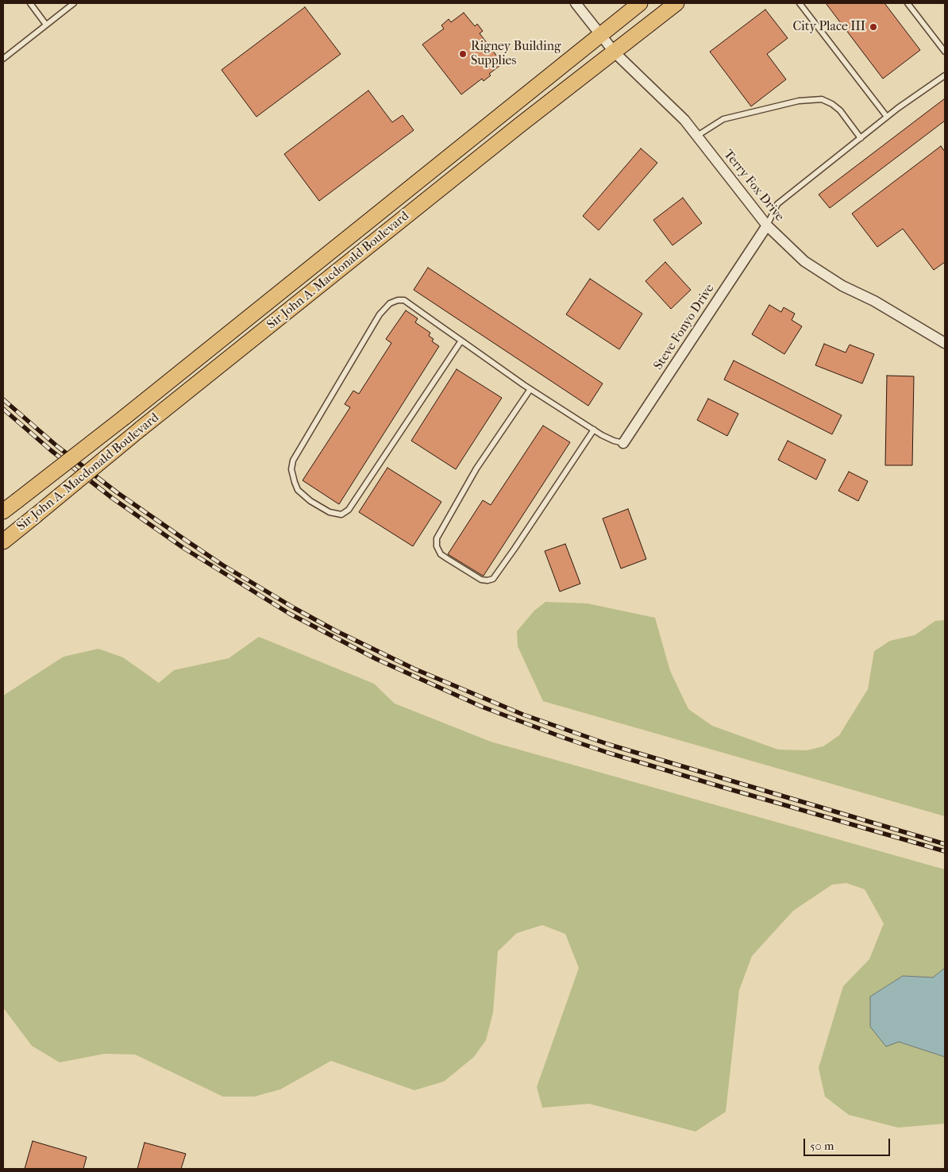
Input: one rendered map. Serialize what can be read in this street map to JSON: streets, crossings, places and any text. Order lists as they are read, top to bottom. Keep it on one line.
{"streets":{"main road":["Sir John A. Macdonald Boulevard"],"street":["Terry Fox Drive","Steve Fonyo Drive"]},"crossings":[["Terry Fox Drive","Sir John A. Macdonald Boulevard"],["Terry Fox Drive","Steve Fonyo Drive"]],"places":["City Place III","Rigney Building Supplies"],"scale_bar":"50 m"}
